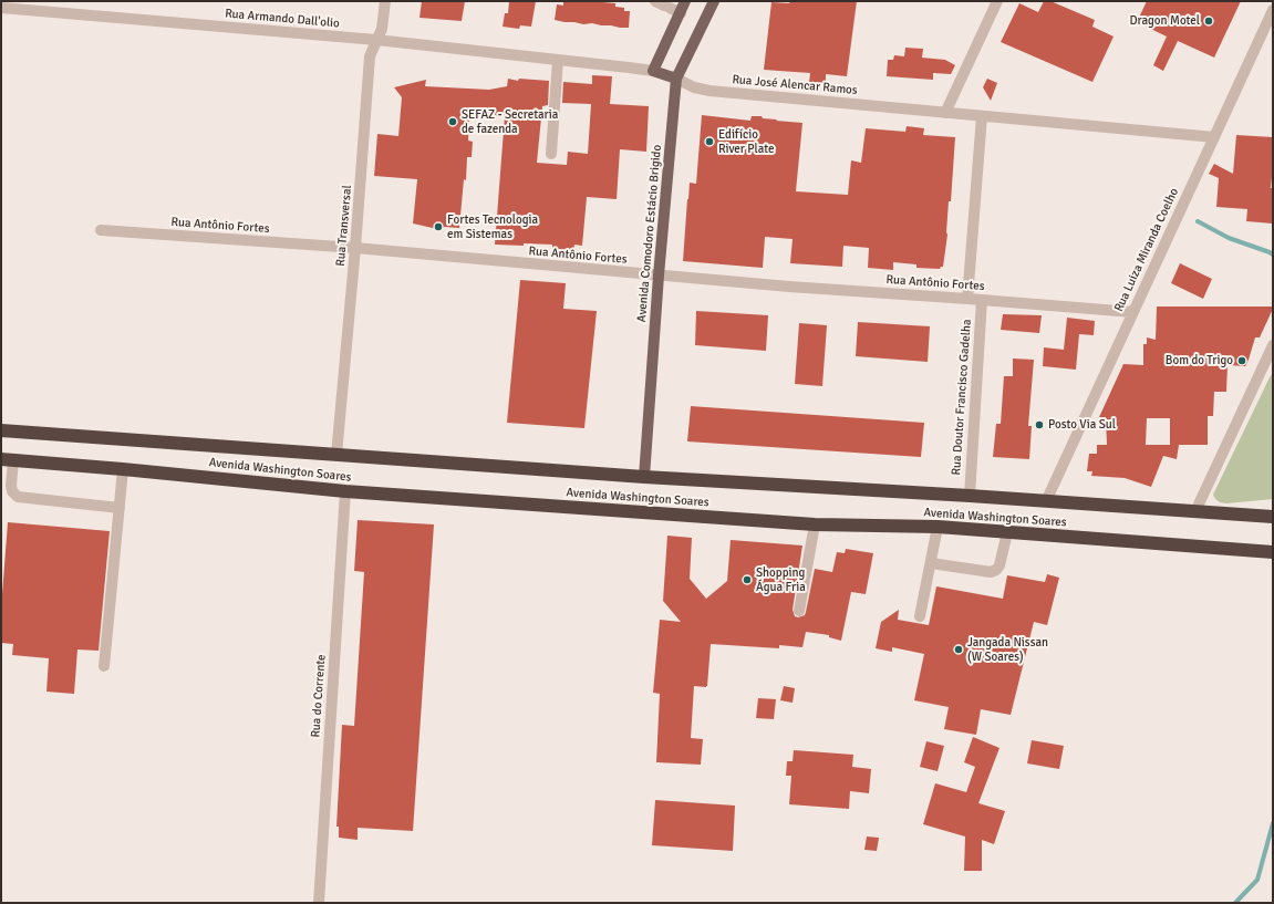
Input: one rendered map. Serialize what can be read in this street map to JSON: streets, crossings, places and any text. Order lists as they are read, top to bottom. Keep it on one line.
{"streets":{"highway":["Avenida Washington Soares"],"main road":["Rua José Alencar Ramos","Avenida Comodoro Estácio Brigido"],"street":["Rua Armando Dall'olio","Rua Antônio Fortes","Rua Transversal","Rua Luiza Miranda Coelho","Rua Doutor Francisco Gadelha","Rua do Corrente"]},"crossings":[["Rua Armando Dall'olio","Rua José Alencar Ramos"],["Rua Armando Dall'olio","Rua Transversal"],["Rua José Alencar Ramos","Rua Transversal"],["Rua José Alencar Ramos","Avenida Comodoro Estácio Brigido"],["Rua José Alencar Ramos","Rua Luiza Miranda Coelho"],["Rua Antônio Fortes","Rua Transversal"],["Rua Antônio Fortes","Avenida Comodoro Estácio Brigido"],["Rua Antônio Fortes","Rua Luiza Miranda Coelho"],["Rua Antônio Fortes","Rua Doutor Francisco Gadelha"],["Rua Transversal","Avenida Washington Soares"],["Avenida Comodoro Estácio Brigido","Avenida Washington Soares"],["Rua Luiza Miranda Coelho","Avenida Washington Soares"],["Rua Doutor Francisco Gadelha","Avenida Washington Soares"],["Avenida Washington Soares","Rua do Corrente"]],"places":["Dragon Motel","SEFAZ - Secretaria de fazenda","Edifício River Plate","Fortes Tecnologia em Sistemas","Bom do Trigo","Posto Via Sul","Shopping Água Fria","Jangada Nissan (W Soares)"]}
